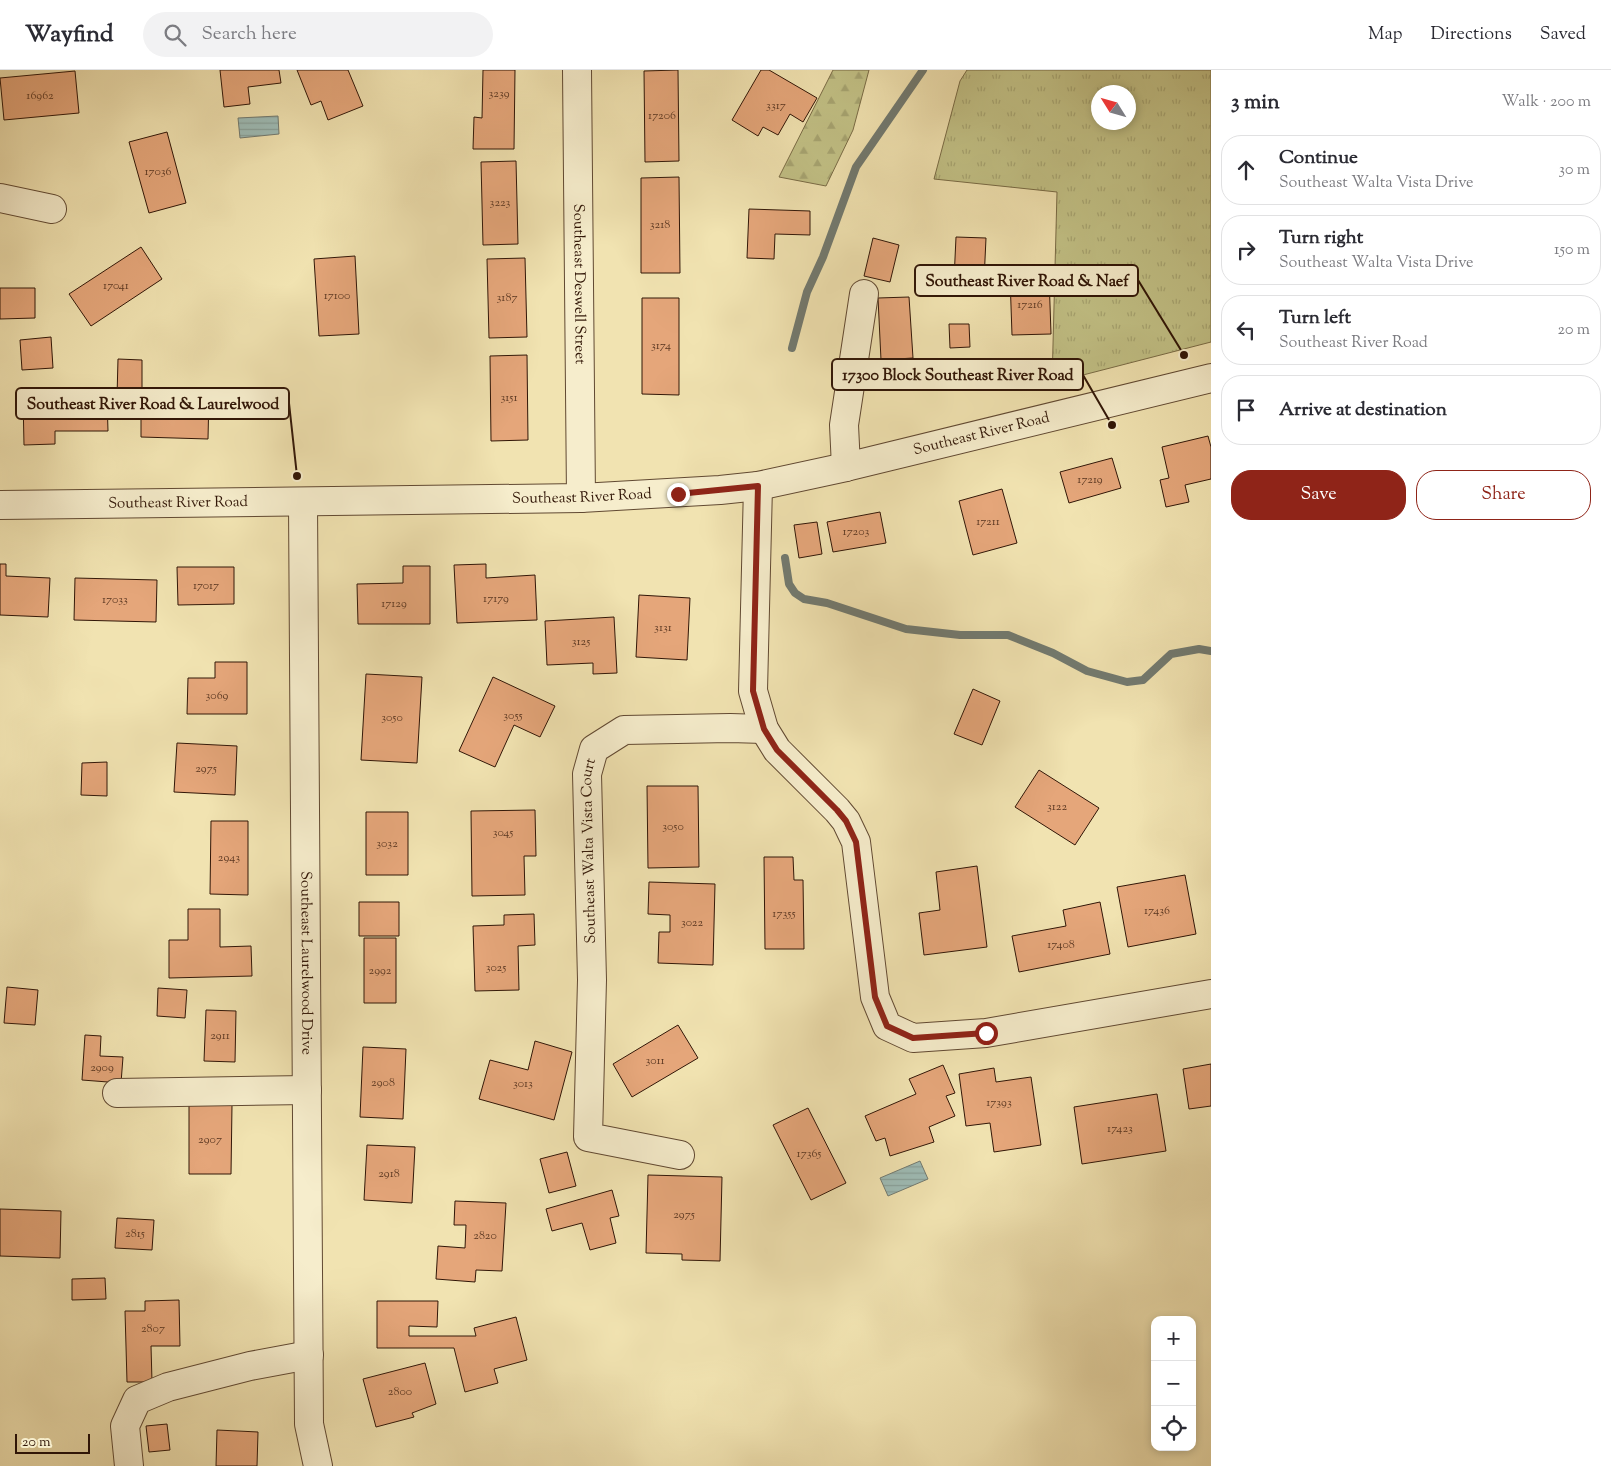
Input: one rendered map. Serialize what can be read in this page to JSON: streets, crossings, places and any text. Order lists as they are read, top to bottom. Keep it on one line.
{"streets":{"street":["Southeast Deswell Street","Southeast River Road","Southeast Walta Vista Court","Southeast Laurelwood Drive"]},"crossings":[["Southeast Deswell Street","Southeast River Road"],["Southeast River Road","Southeast Laurelwood Drive"]],"places":["Southeast River Road & Naef","17300 Block Southeast River Road","Southeast River Road & Laurelwood"],"house_numbers":["3239","16962","3317","17206","17036","3223","3218","17041","17100","3187","17216","3174","3151","17219","17211","17203","17017","17179","17033","17129","3131","3125","3069","3055","3050","2975","3122","3050","3045","3032","2943","17436","17355","3022","17408","3025","2992","2911","3011","2909","2908","3013","17393","17423","2907","17365","2918","2975","2815","2820","2807","2800"],"scale_bar":"20 m","north":"top left","page":{"header":"Wayfind","search":"Search here","nav":["Map","Directions","Saved"],"heading":["3 min","Walk · 200 m"],"list":[["Continue","Southeast Walta Vista Drive","30 m"],["Turn right","Southeast Walta Vista Drive","150 m"],["Turn left","Southeast River Road","20 m"],"Arrive at destination"],"buttons":["Save","Share"],"map_buttons":["+","−"],"scale":"20 m"}}
